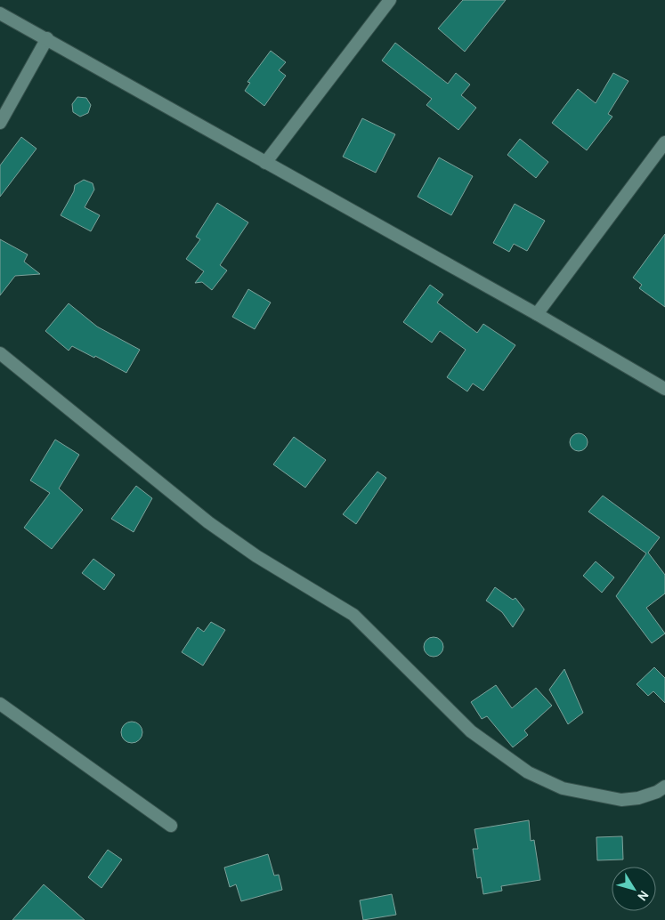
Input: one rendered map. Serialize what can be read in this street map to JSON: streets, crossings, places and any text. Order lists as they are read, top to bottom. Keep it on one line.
{"north":"bottom right"}
